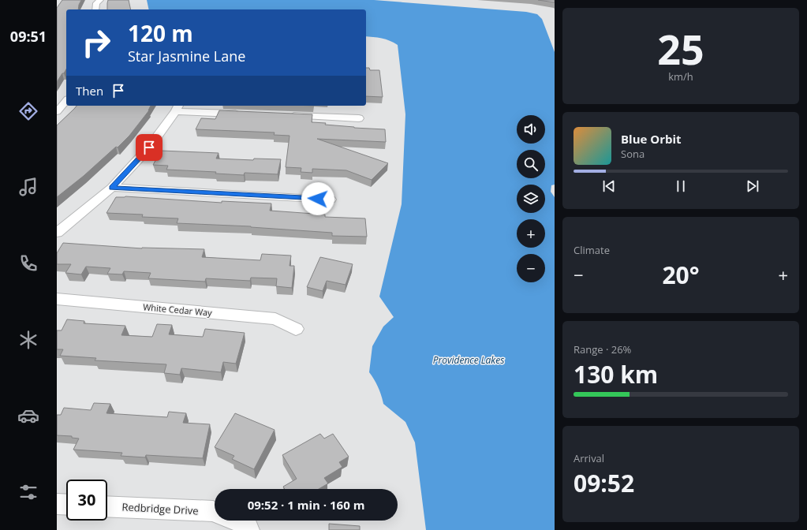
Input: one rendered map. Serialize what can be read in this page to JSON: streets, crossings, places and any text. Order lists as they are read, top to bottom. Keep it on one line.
{"streets":{"street":["White Cedar Way","Redbridge Drive"]},"water":["Providence Lakes"],"page":{"tabs":"09:51","tile":[["25","km/h"],"Climate",["Range · 26%","130 km"],["Arrival","09:52"]],"turn":["120 m","Star Jasmine Lane"],"then":"Then","map_buttons":["+","−"],"song":["Blue Orbit","Sona"],"heat":["−","20°","+"],"limit":"30","trip":"09:52 · 1 min · 160 m"}}
